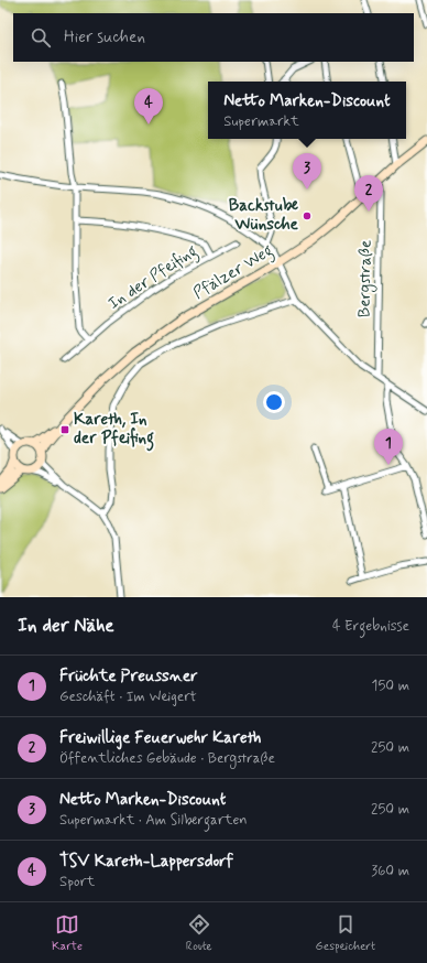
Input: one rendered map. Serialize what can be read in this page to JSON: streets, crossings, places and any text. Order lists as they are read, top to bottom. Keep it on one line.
{"streets":{"street":["Pfälzer Weg","In der Pfeifing","Bergstraße"]},"crossings":[["Pfälzer Weg","Bergstraße"]],"places":{"other":["Backstube Wünsche"],"transit":["Kareth, In der Pfeifing"]},"page":{"search":"Hier suchen","popup":["Netto Marken-Discount","Supermarkt"],"pins":["4","3","2","1"],"heading":["In der Nähe","4 Ergebnisse"],"list":[{"mark":"1","name":"Früchte Preussner","note":"Geschäft · Im Weigert","value":"150 m"},{"mark":"2","name":"Freiwillige Feuerwehr Kareth","note":"Öffentliches Gebäude · Bergstraße","value":"250 m"},{"mark":"3","name":"Netto Marken-Discount","note":"Supermarkt · Am Silbergarten","value":"250 m"},{"mark":"4","name":"TSV Kareth-Lappersdorf","note":"Sport","value":"360 m"}],"nav":["Karte","Route","Gespeichert"]}}
